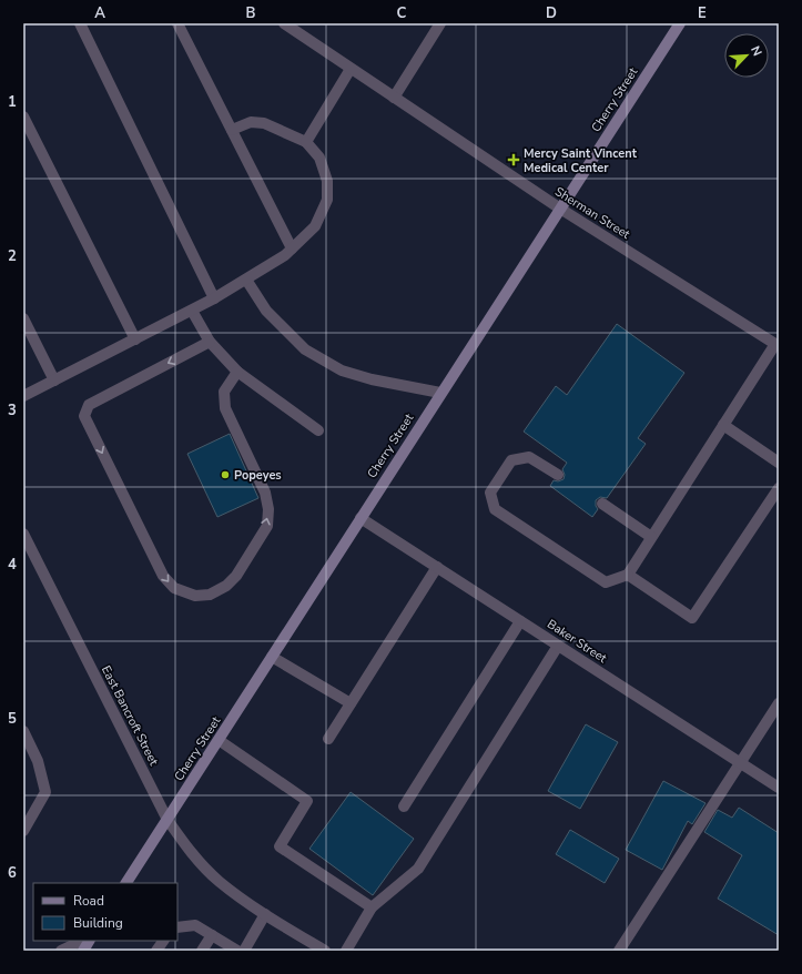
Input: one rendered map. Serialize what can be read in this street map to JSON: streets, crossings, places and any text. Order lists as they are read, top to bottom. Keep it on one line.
{"streets":{"main road":["Cherry Street"],"street":["Sherman Street","Baker Street","East Bancroft Street"]},"crossings":[["Cherry Street","Sherman Street"],["Cherry Street","Baker Street"],["Cherry Street","East Bancroft Street"]],"places":{"health":["Mercy Saint Vincent Medical Center"],"other":["Popeyes"]},"legend":["Road","Building"],"north":"top right","grid":{"columns":["A","B","C","D","E"],"rows":["1","2","3","4","5","6"]}}
